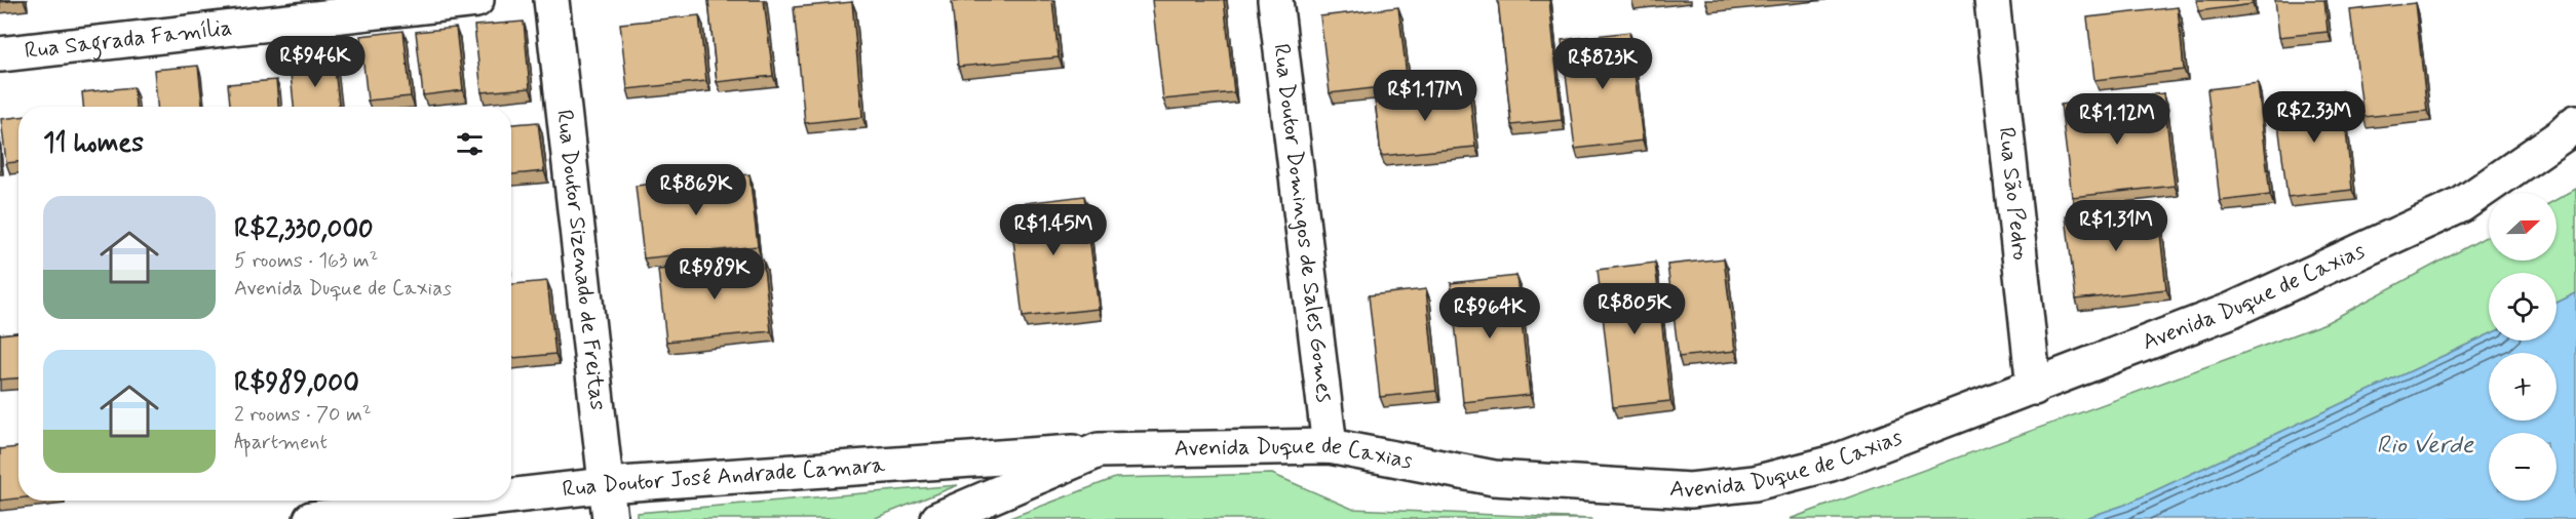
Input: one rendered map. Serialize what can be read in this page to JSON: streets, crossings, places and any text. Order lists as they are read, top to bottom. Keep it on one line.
{"streets":{"street":["Rua Sagrada Família","Rua São Pedro","Rua Doutor Domingos de Sales Gomes","Rua Doutor Sizenado de Freitas","Avenida Duque de Caxias","Rua Doutor José Andrade Camara"]},"crossings":[["Rua São Pedro","Avenida Duque de Caxias"],["Rua Doutor Domingos de Sales Gomes","Avenida Duque de Caxias"],["Rua Doutor Sizenado de Freitas","Rua Doutor José Andrade Camara"],["Avenida Duque de Caxias","Rua Doutor José Andrade Camara"]],"water":["Rio Verde"],"north":"right","page":{"price":["R$946K","R$823K","R$1.17M","R$2.33M","R$1.12M","R$869K","R$1.31M","R$1.45M","R$989K","R$805K","R$964K"],"heading":"11 homes","list":[{"name":"R$2,330,000","note":"5 rooms · 163 m² · Avenida Duque de Caxias"},{"name":"R$989,000","note":"2 rooms · 70 m² · Apartment"}],"map_buttons":["+","−"]}}
